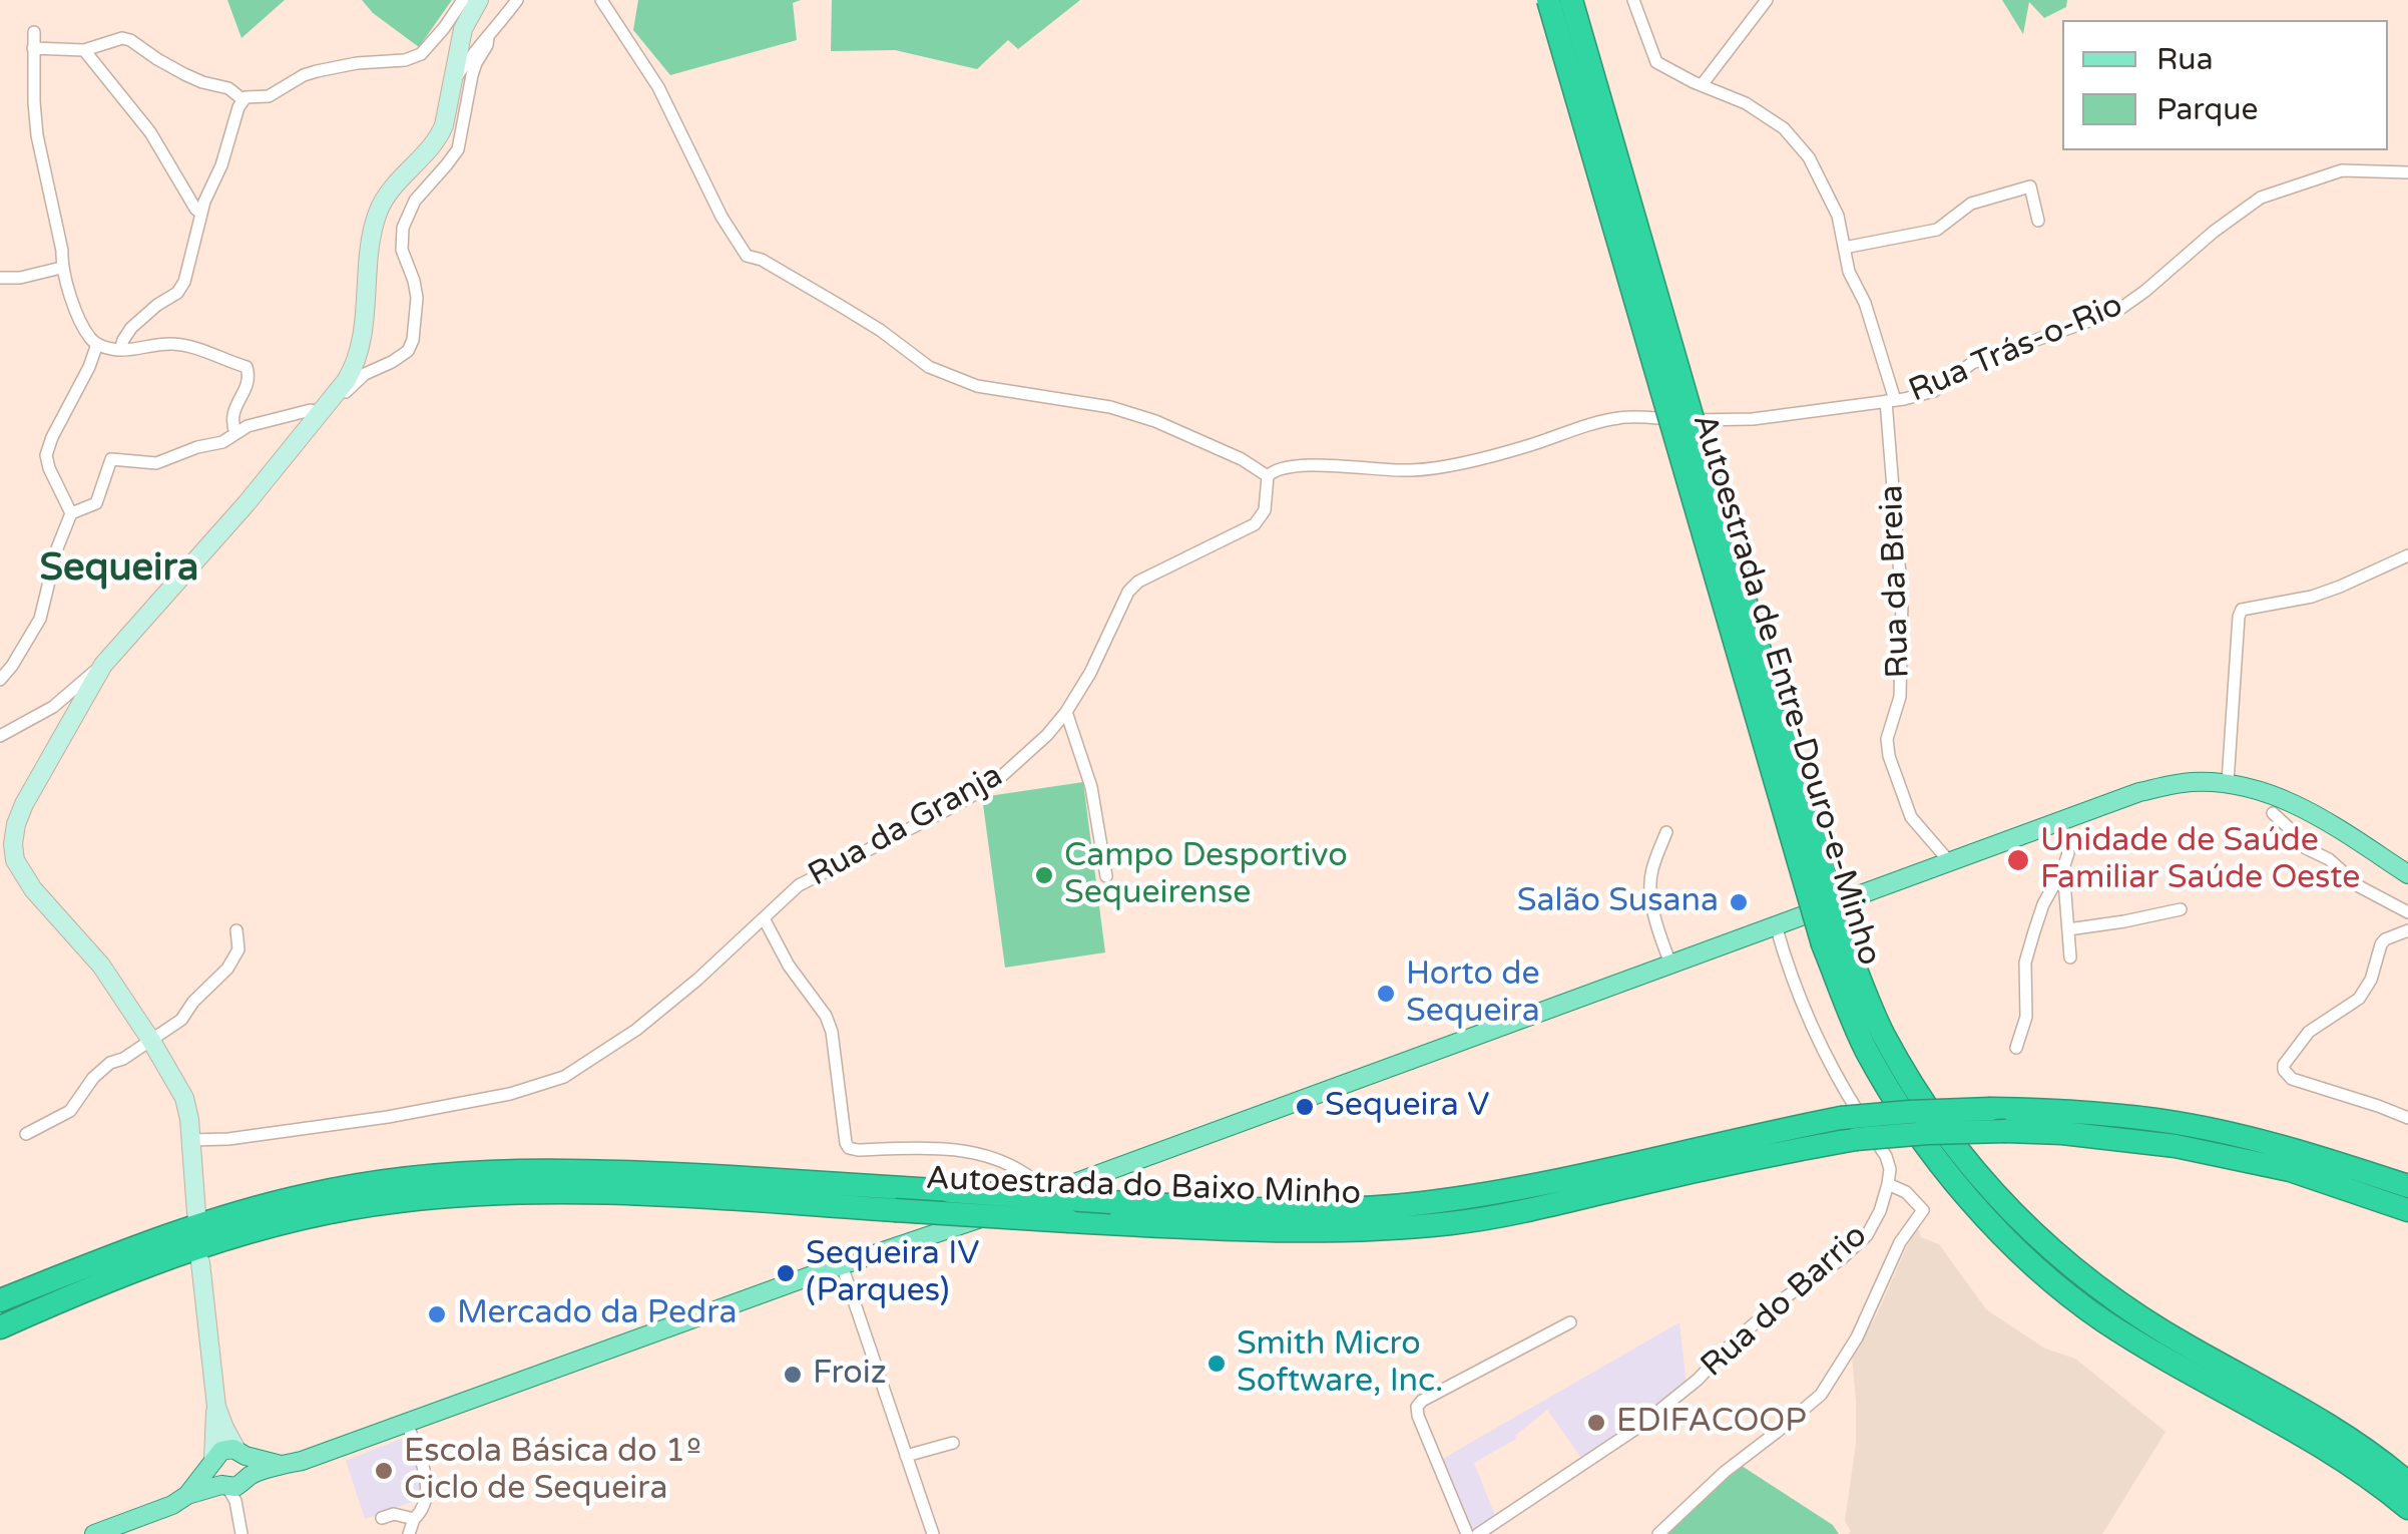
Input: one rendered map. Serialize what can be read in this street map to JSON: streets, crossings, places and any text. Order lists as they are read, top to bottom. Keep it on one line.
{"streets":{"highway":["Autoestrada de Entre-Douro-e-Minho","Autoestrada do Baixo Minho"],"street":["Rua Trás-o-Rio","Rua da Breia","Rua da Granja","Rua do Barrio"]},"crossings":[["Rua Trás-o-Rio","Rua da Breia"],["Rua Trás-o-Rio","Rua da Granja"]],"districts":["Sequeira"],"places":["Unidade de Saúde Familiar Saúde Oeste","Campo Desportivo Sequeirense","Salão Susana","Horto de Sequeira","Sequeira V","Sequeira IV (Parques)","Mercado da Pedra","Smith Micro Software, Inc.","Froiz","EDIFACOOP","Escola Básica do 1º Ciclo de Sequeira"],"legend":["Rua","Parque"]}
